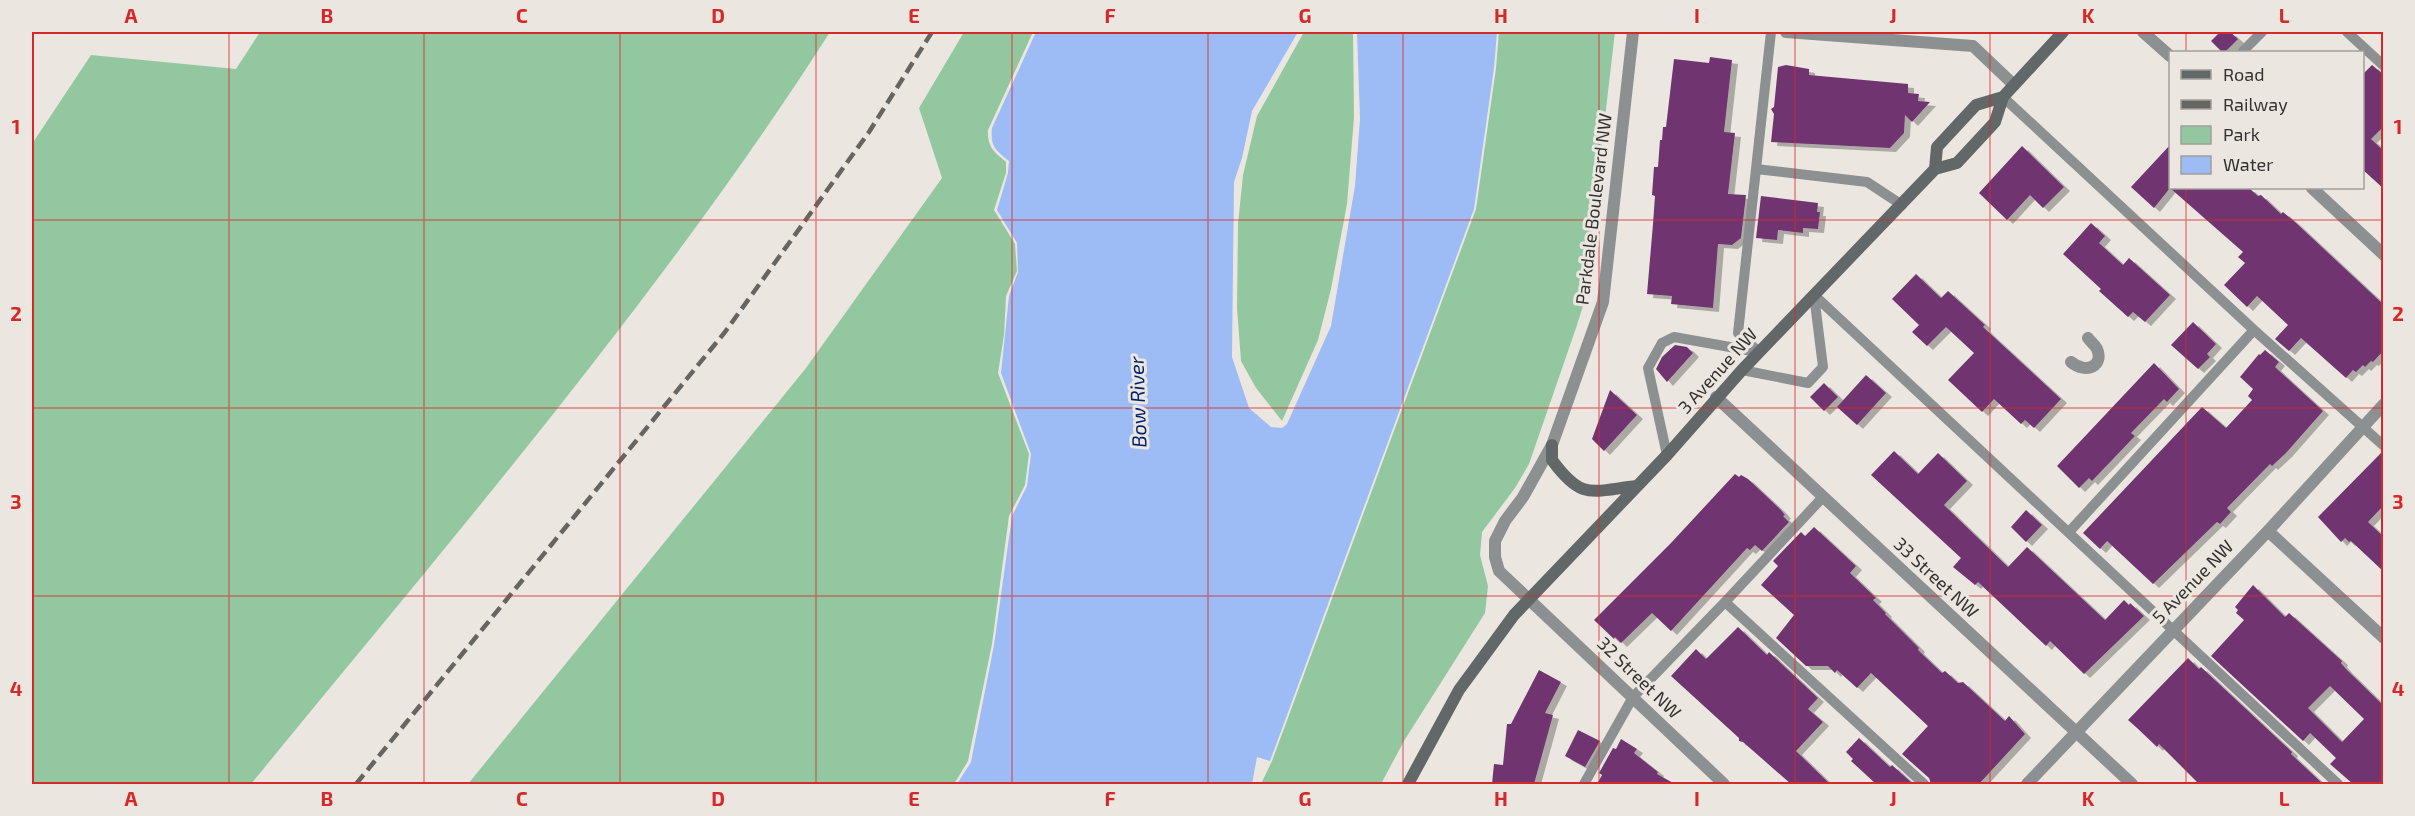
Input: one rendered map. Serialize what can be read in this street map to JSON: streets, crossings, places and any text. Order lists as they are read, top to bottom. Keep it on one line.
{"streets":{"main road":["3 Avenue NW"],"street":["Parkdale Boulevard NW","33 Street NW","5 Avenue NW","32 Street NW"]},"crossings":[["Parkdale Boulevard NW","3 Avenue NW"],["Parkdale Boulevard NW","32 Street NW"],["3 Avenue NW","33 Street NW"],["3 Avenue NW","32 Street NW"],["33 Street NW","5 Avenue NW"]],"water":["Bow River"],"legend":["Road","Railway","Park","Water"],"grid":{"columns":["A","B","C","D","E","F","G","H","I","J","K","L"],"rows":["1","2","3","4"]}}
